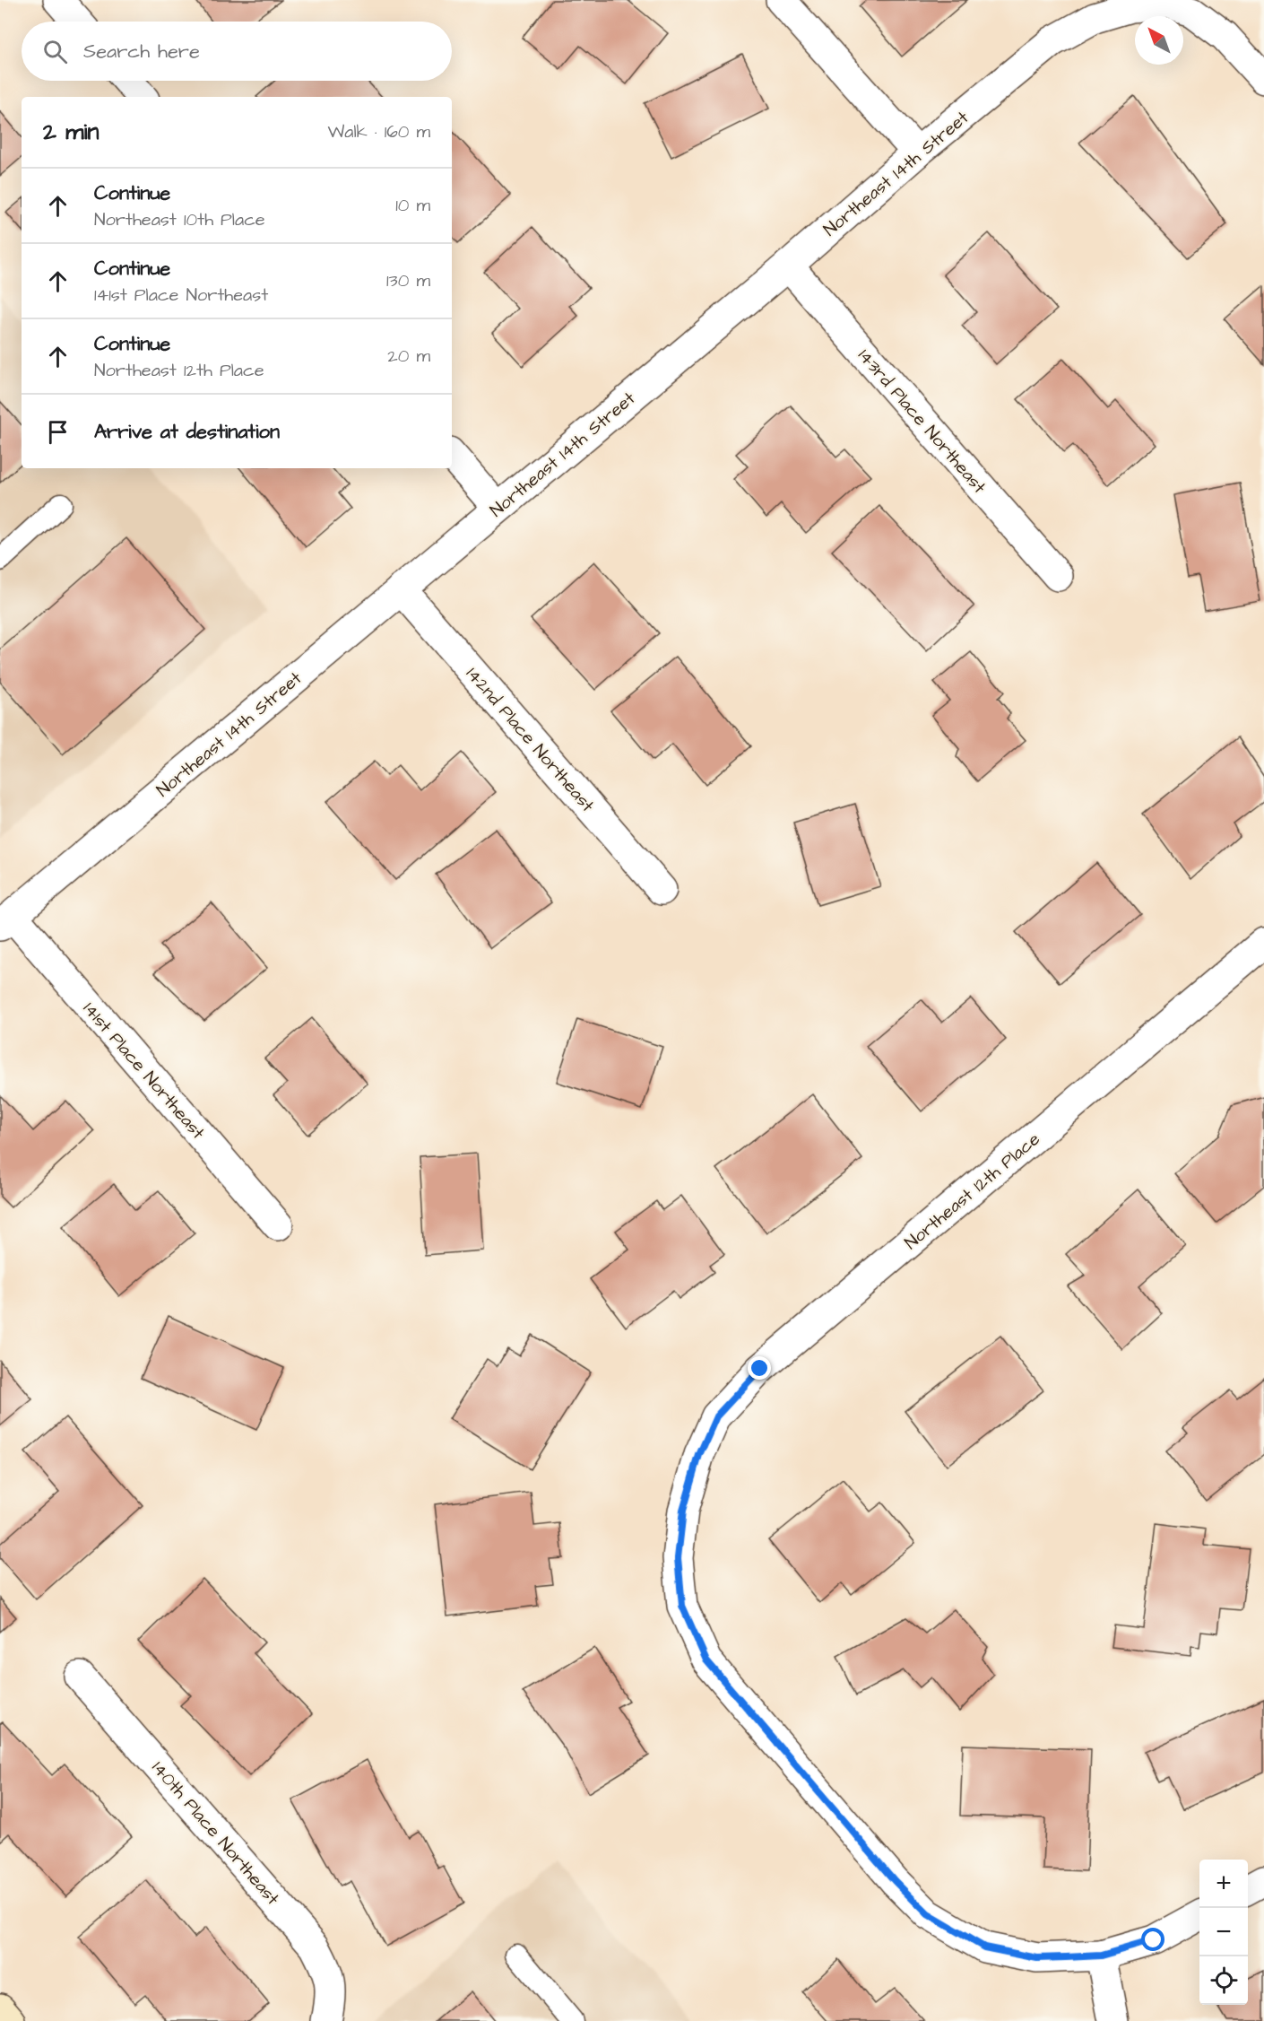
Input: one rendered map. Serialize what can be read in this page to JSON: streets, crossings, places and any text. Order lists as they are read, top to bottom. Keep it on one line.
{"streets":{"street":["Northeast 14th Street","143rd Place Northeast","142nd Place Northeast","141st Place Northeast","Northeast 12th Place","140th Place Northeast"]},"crossings":[["Northeast 14th Street","143rd Place Northeast"],["Northeast 14th Street","142nd Place Northeast"],["Northeast 14th Street","141st Place Northeast"]],"north":"top left","page":{"search":"Search here","heading":["2 min","Walk · 160 m"],"list":[["Continue","Northeast 10th Place","10 m"],["Continue","141st Place Northeast","130 m"],["Continue","Northeast 12th Place","20 m"],"Arrive at destination"],"map_buttons":["+","−"]}}
